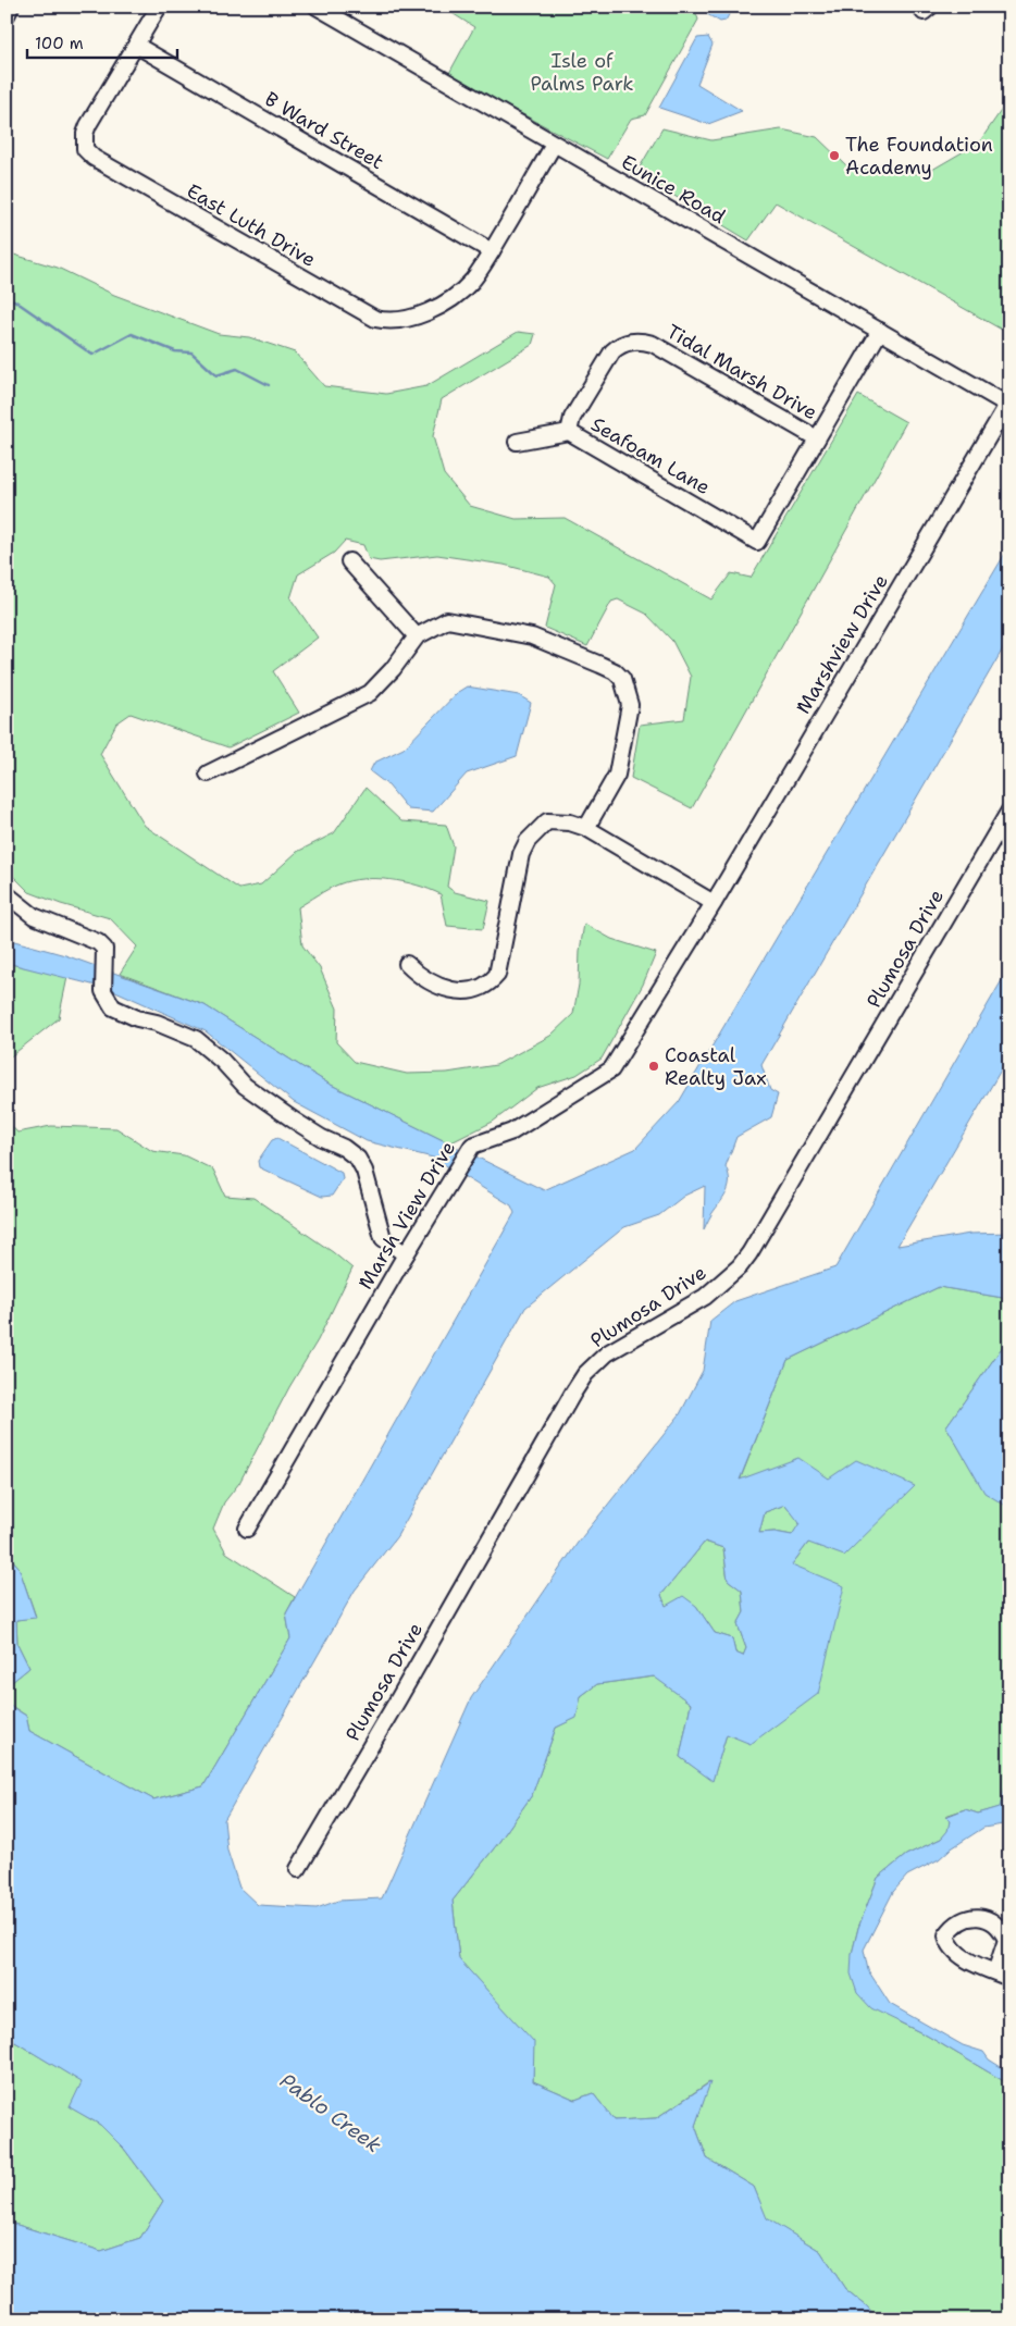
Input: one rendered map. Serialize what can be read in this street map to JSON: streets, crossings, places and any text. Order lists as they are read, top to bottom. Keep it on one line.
{"streets":{"street":["B Ward Street","Eunice Road","East Luth Drive","Tidal Marsh Drive","Seafoam Lane","Marshview Drive","Plumosa Drive","Marsh View Drive"]},"crossings":[["B Ward Street","East Luth Drive"],["Eunice Road","Marshview Drive"],["Tidal Marsh Drive","Seafoam Lane"],["Marshview Drive","Marsh View Drive"]],"water":["Pablo Creek"],"parks":["Isle of Palms Park"],"places":["The Foundation Academy","Coastal Realty Jax"],"scale_bar":"100 m"}
